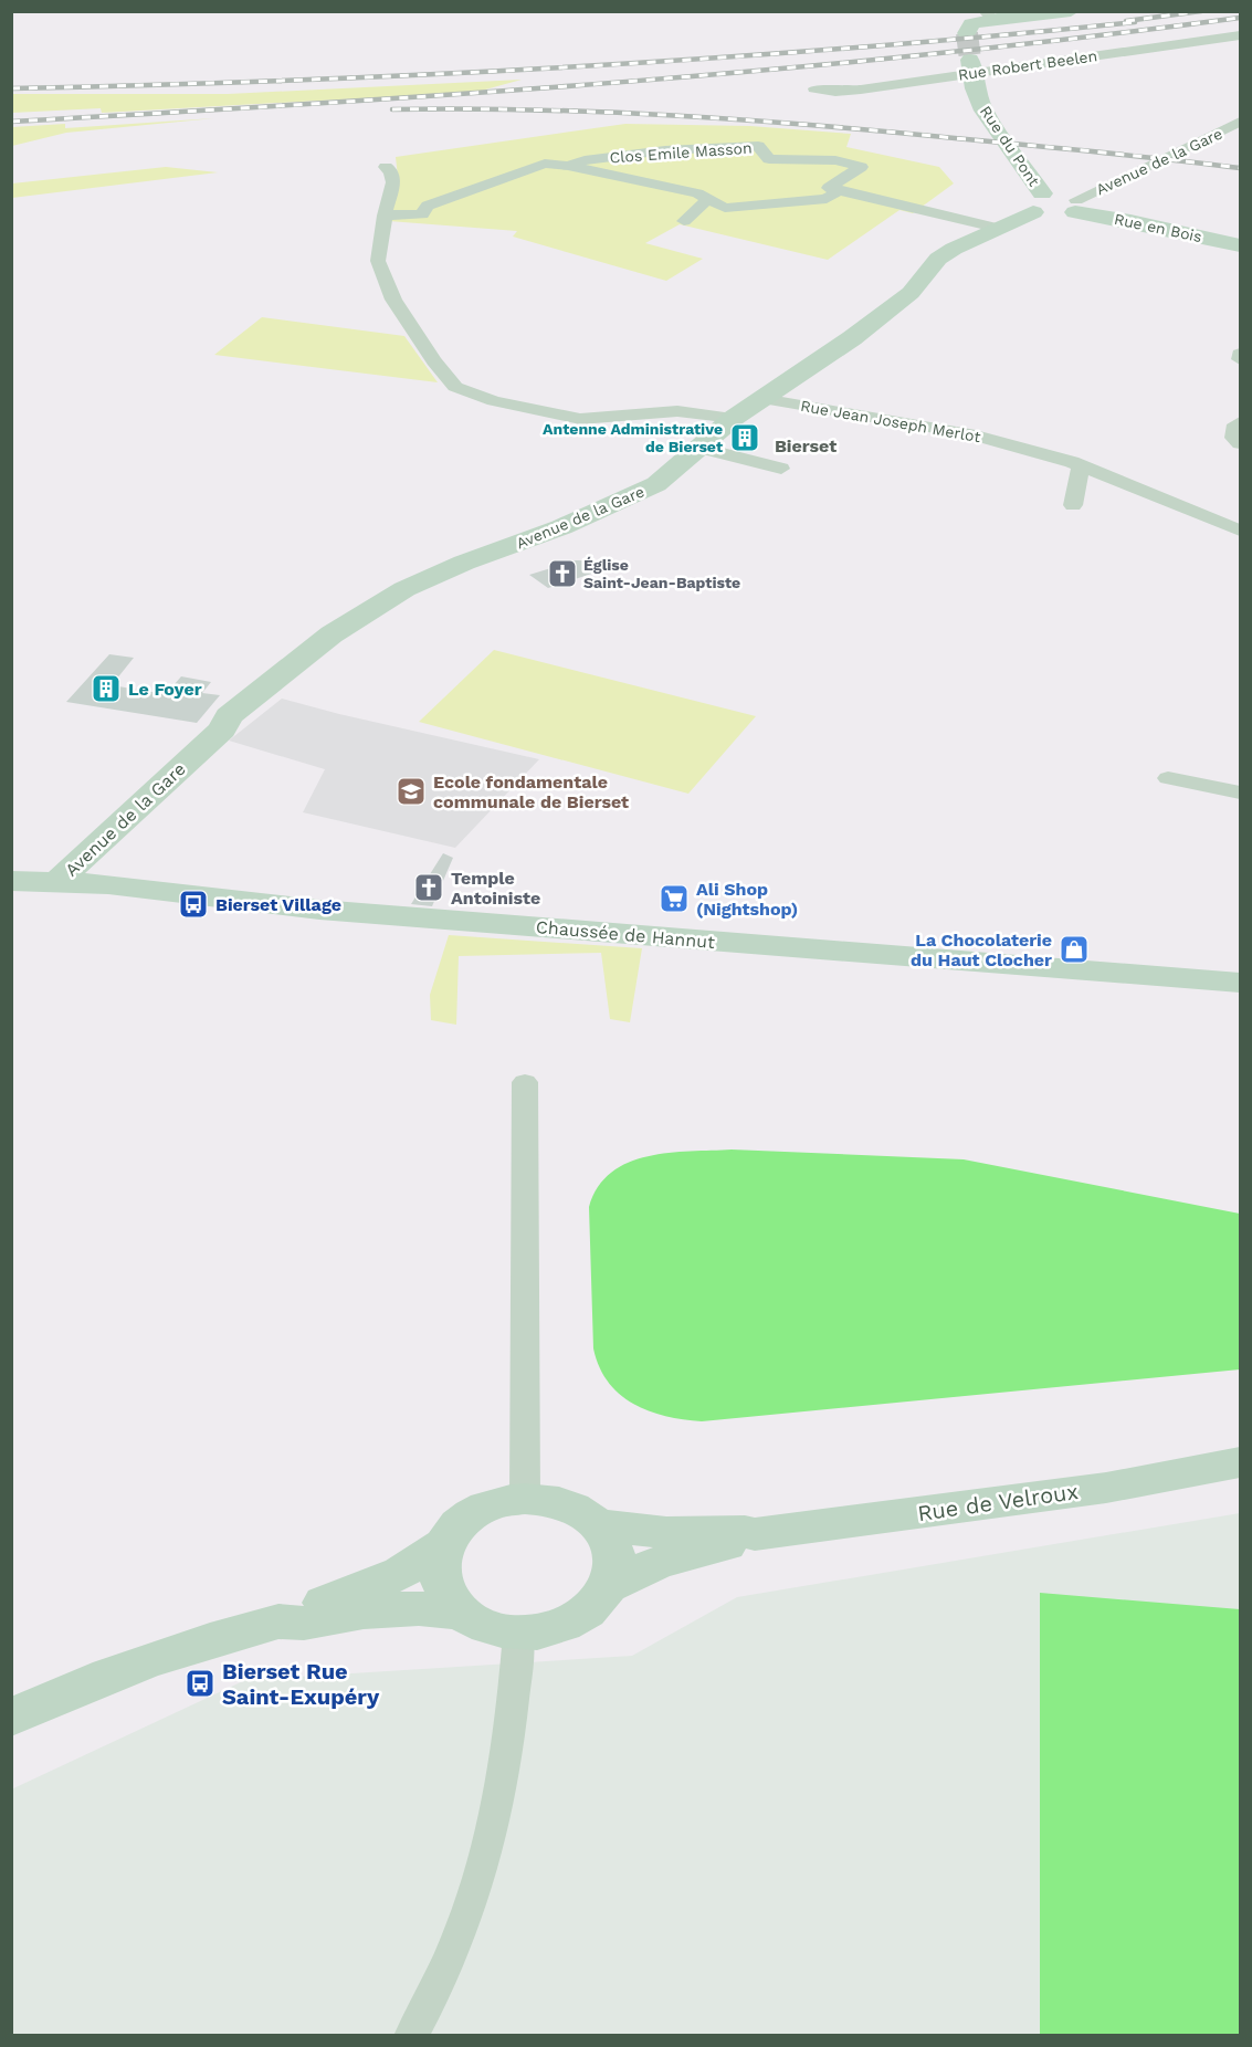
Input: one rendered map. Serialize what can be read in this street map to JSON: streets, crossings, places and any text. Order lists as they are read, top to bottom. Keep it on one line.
{"streets":{"street":["Rue Robert Beelen","Rue du Pont","Clos Emile Masson","Avenue de la Gare","Rue en Bois","Rue Jean Joseph Merlot","Chaussée de Hannut","Rue de Velroux"]},"crossings":[["Rue Robert Beelen","Rue du Pont"],["Rue du Pont","Avenue de la Gare"],["Rue du Pont","Rue en Bois"],["Avenue de la Gare","Rue en Bois"],["Avenue de la Gare","Rue Jean Joseph Merlot"],["Avenue de la Gare","Chaussée de Hannut"]],"districts":["Bierset"],"places":{"building":["Antenne Administrative de Bierset","Le Foyer"],"church":["Église Saint-Jean-Baptiste","Temple Antoiniste"],"school or university":["Ecole fondamentale communale de Bierset"],"supermarket":["Ali Shop (Nightshop)"],"bus stop":["Bierset Village","Bierset Rue Saint-Exupéry"],"shop":["La Chocolaterie du Haut Clocher"]}}
